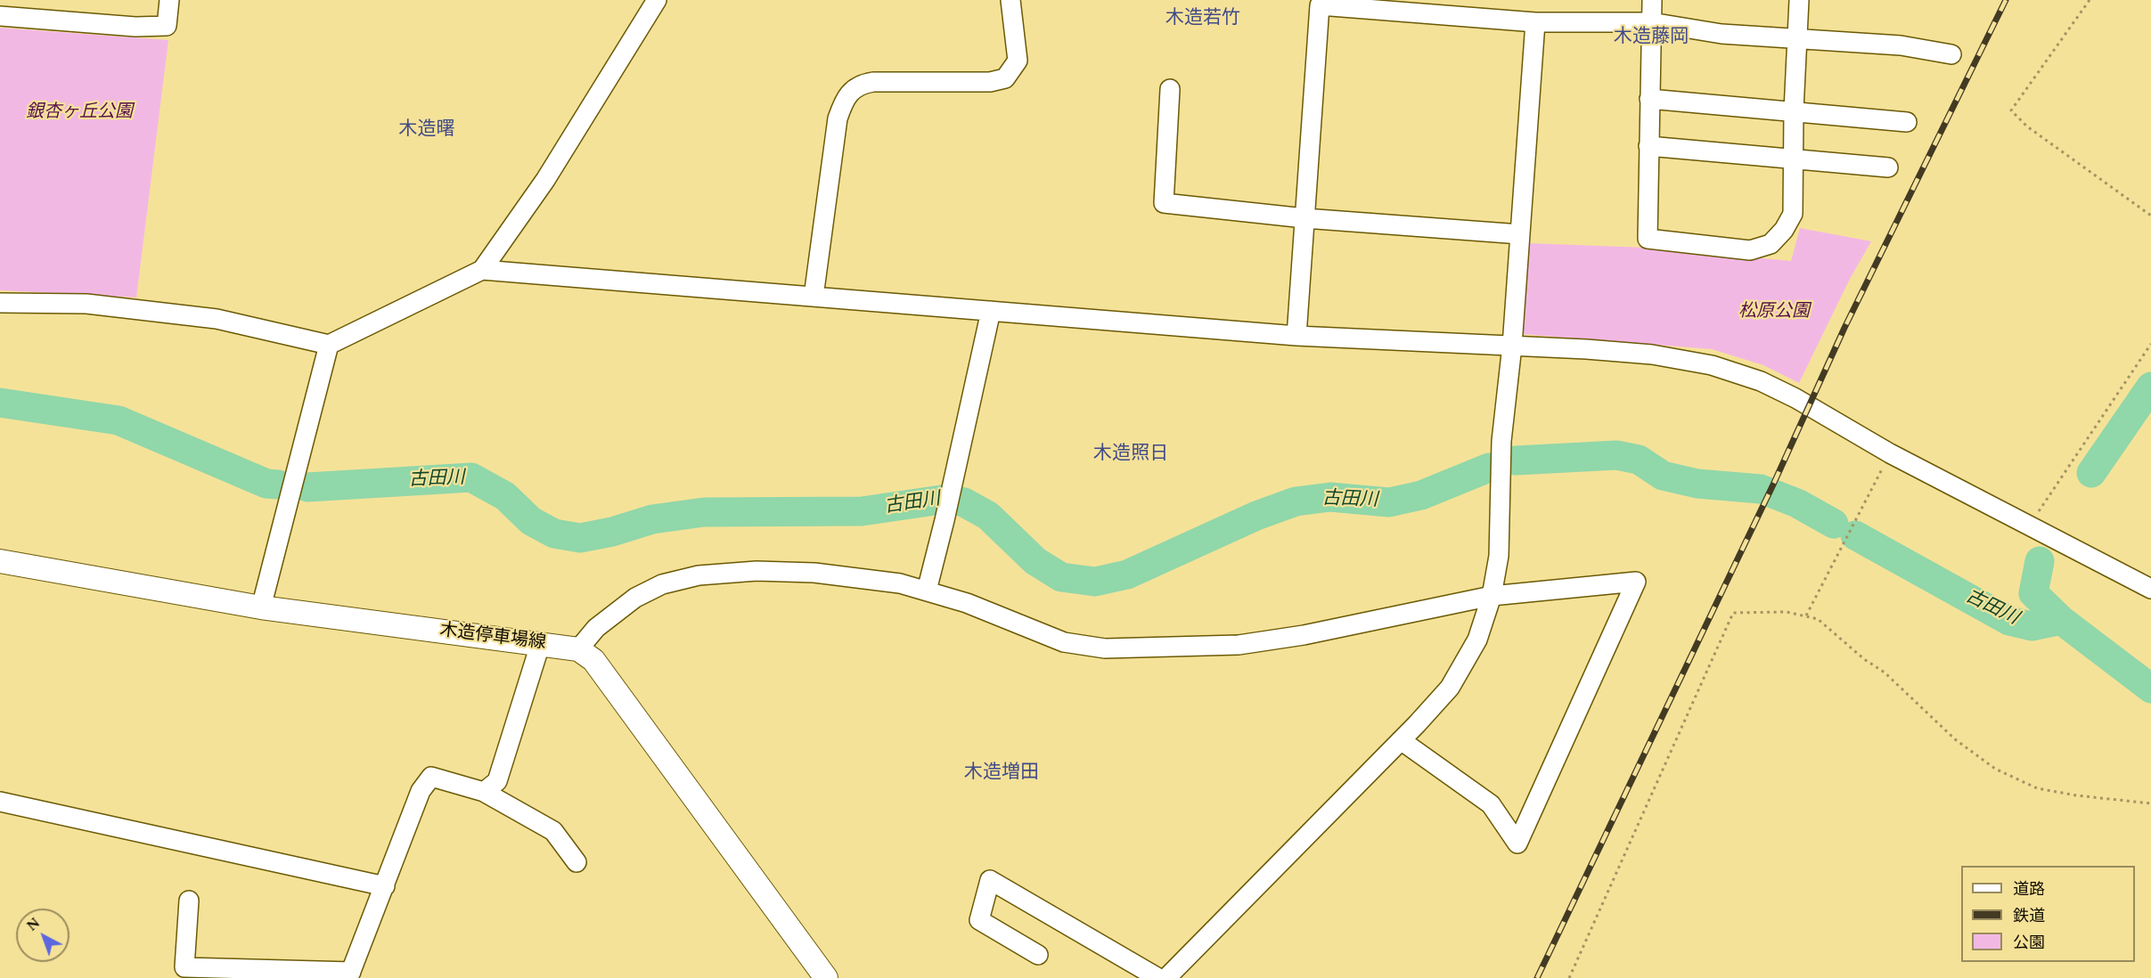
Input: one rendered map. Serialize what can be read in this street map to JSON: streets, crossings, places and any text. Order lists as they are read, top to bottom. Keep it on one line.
{"streets":{"main road":["木造停車場線"]},"districts":["木造若竹","木造藤岡","木造曙","木造照日","木造増田"],"water":["古田川"],"parks":["銀杏ヶ丘公園","松原公園"],"legend":["道路","鉄道","公園"],"north":"top left"}
